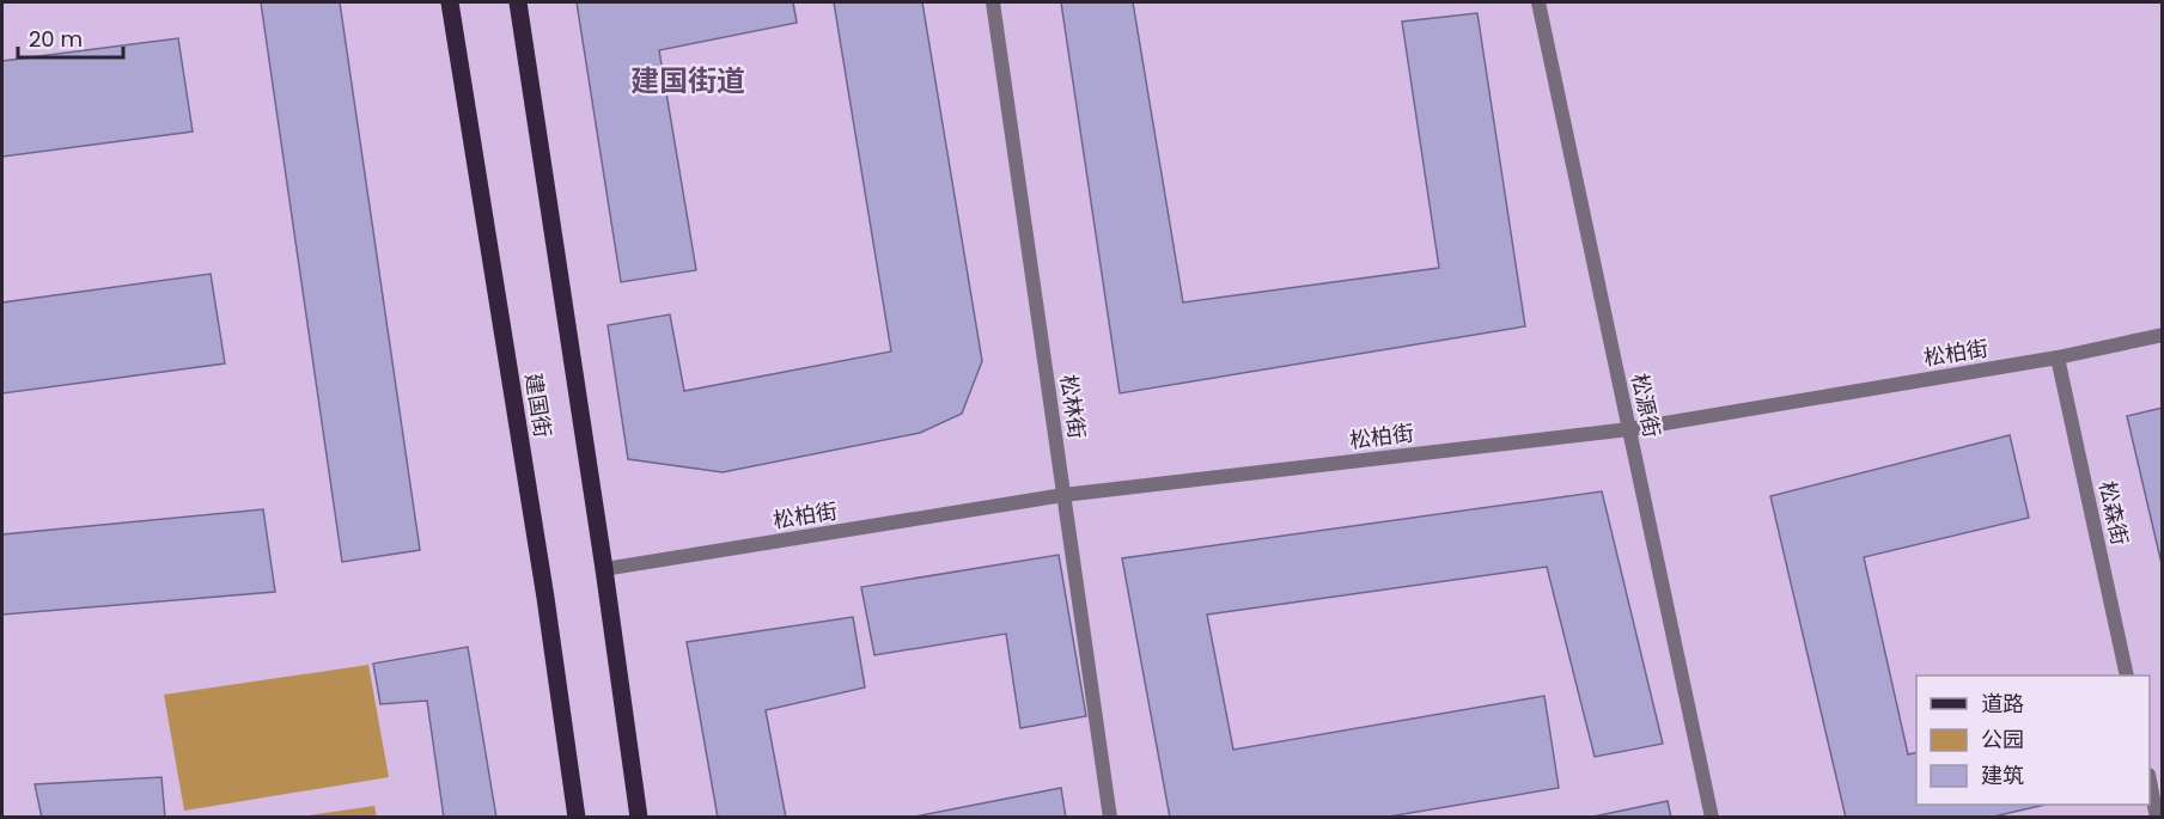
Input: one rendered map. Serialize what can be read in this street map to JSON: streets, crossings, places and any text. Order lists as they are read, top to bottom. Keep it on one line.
{"streets":{"main road":["建国街"],"street":["松柏街","松源街","松林街","松森街"]},"crossings":[["松柏街","建国街"],["松柏街","松源街"],["松柏街","松林街"],["松柏街","松森街"]],"districts":["建国街道"],"legend":["道路","公园","建筑"],"scale_bar":"20 m"}
